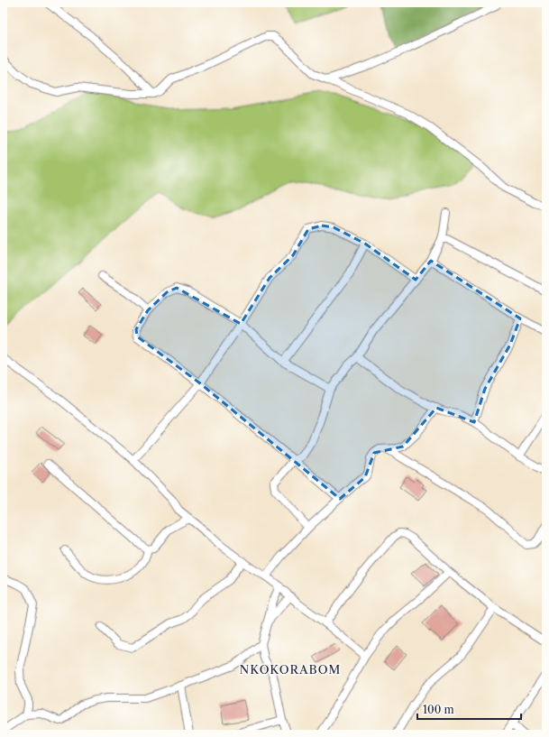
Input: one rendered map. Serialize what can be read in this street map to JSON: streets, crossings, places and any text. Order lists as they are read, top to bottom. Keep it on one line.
{"districts":["NKOKORABOM"],"scale_bar":"100 m"}
